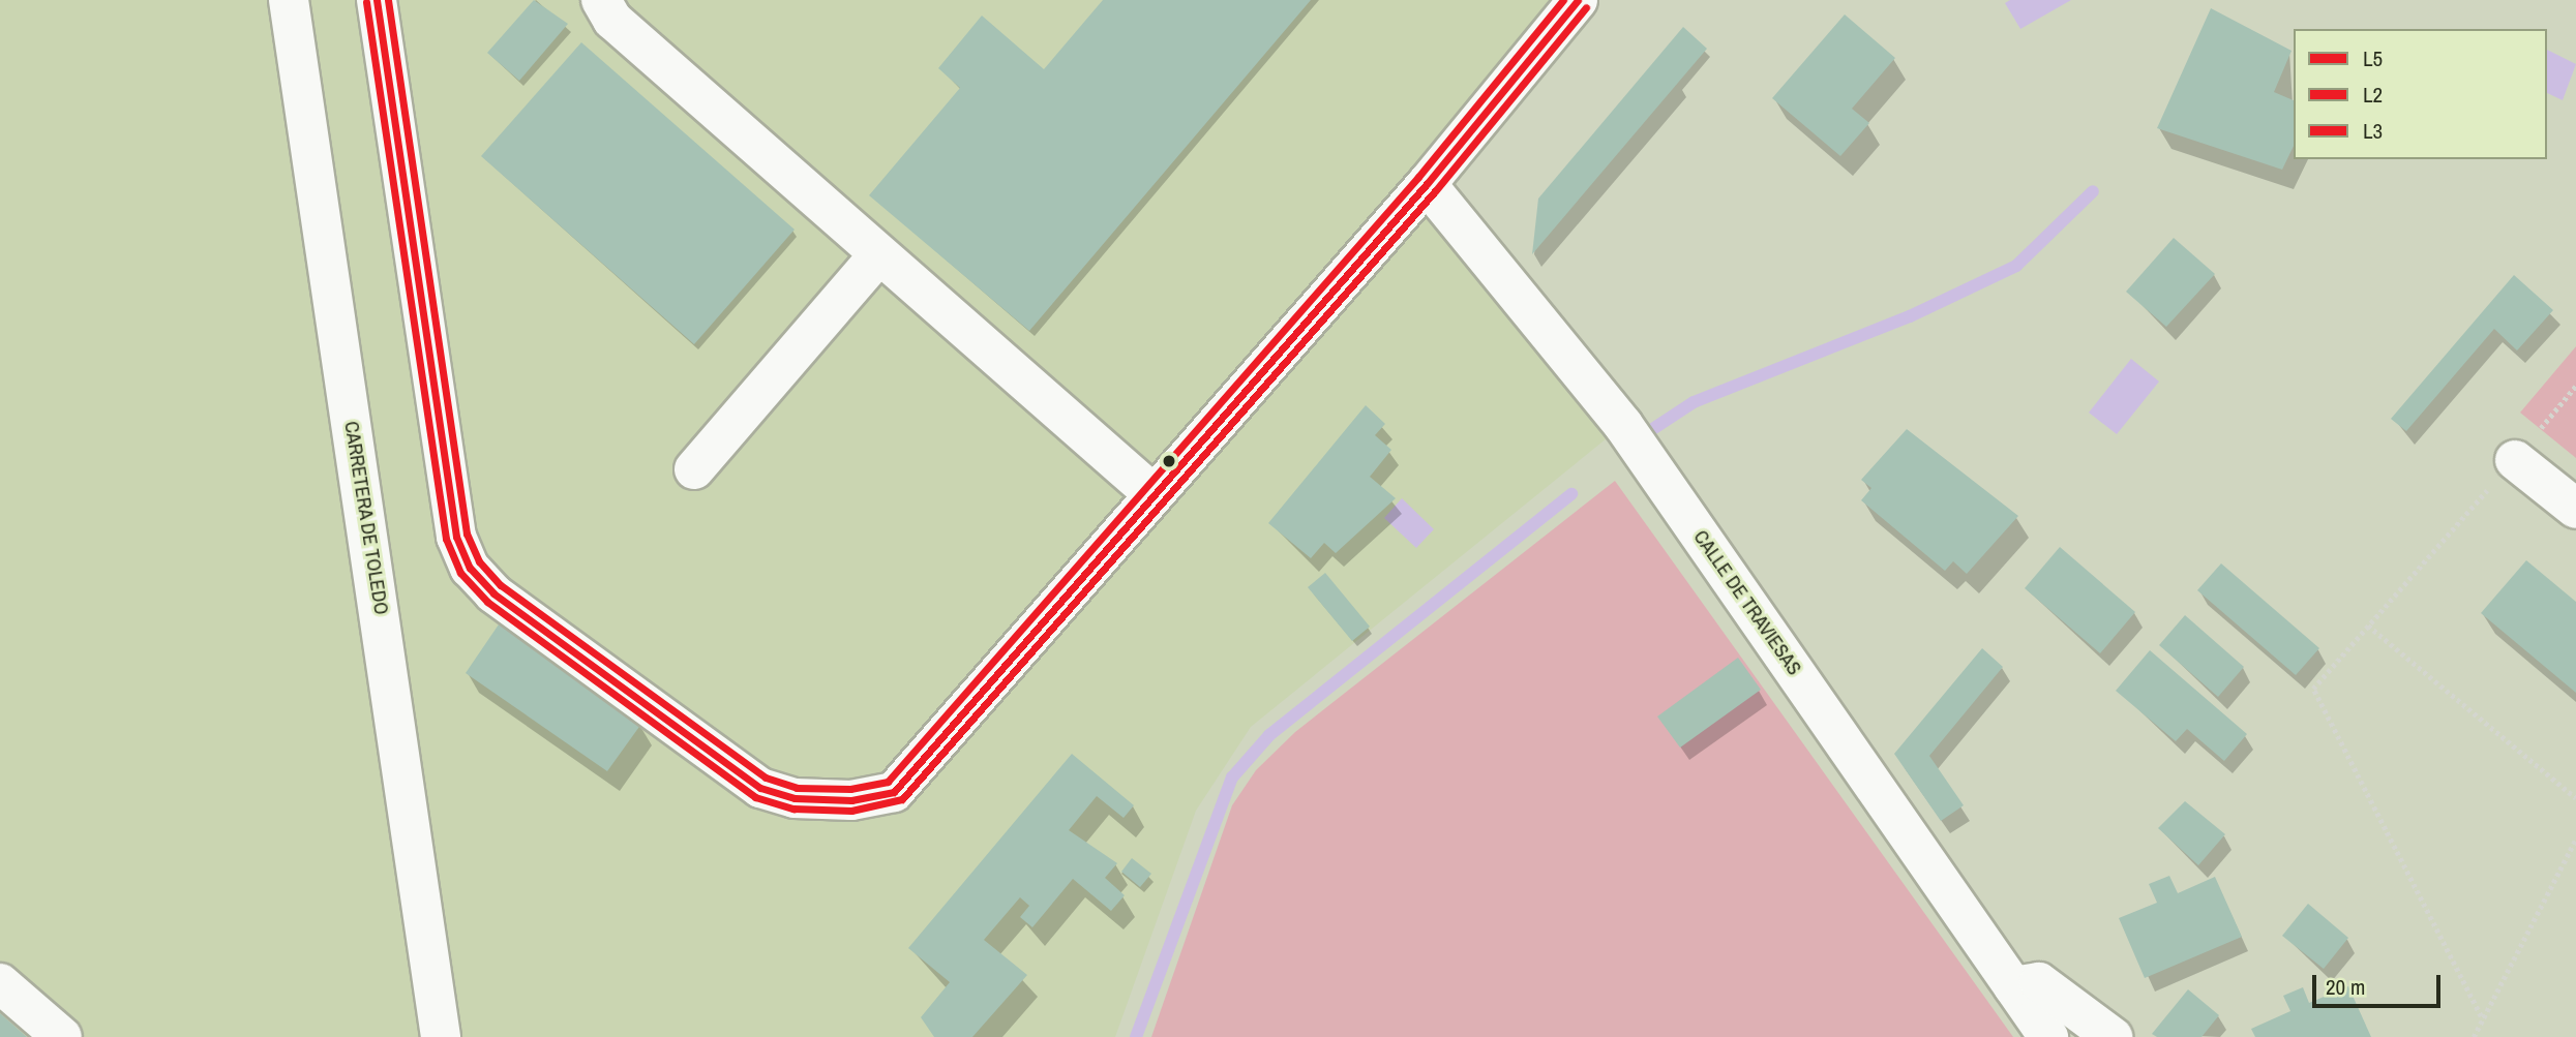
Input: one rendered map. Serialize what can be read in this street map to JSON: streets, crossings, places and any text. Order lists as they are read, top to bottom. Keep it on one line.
{"streets":{"street":["CARRETERA DE TOLEDO","CALLE DE TRAVIESAS"]},"lines":["transit line L5","transit line L3","transit line L2"],"legend":["L5","L2","L3"],"scale_bar":"20 m"}
